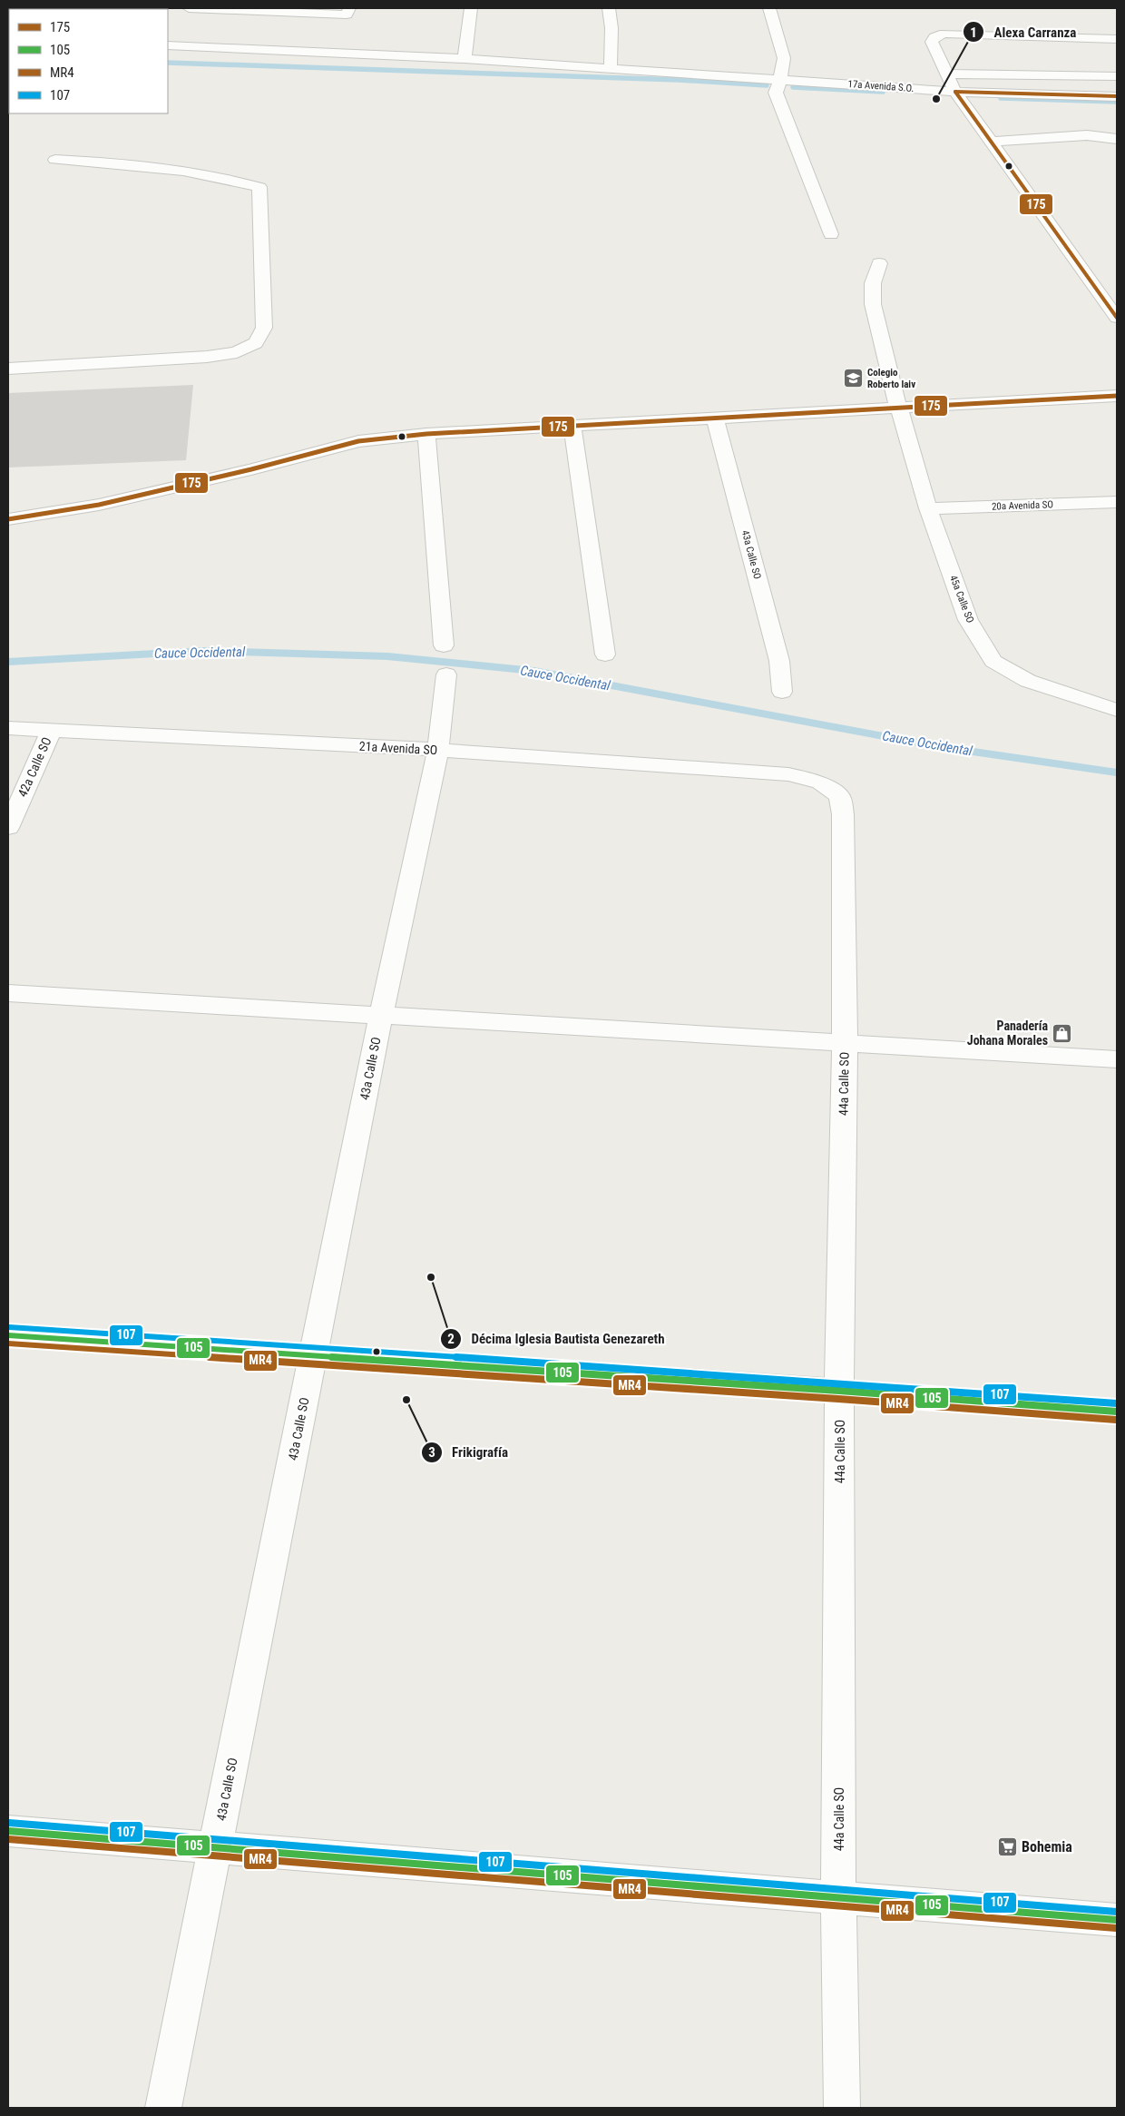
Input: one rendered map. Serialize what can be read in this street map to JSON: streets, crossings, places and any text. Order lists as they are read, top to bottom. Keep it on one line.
{"streets":{"street":["17a Avenida S.O.","20a Avenida SO","43a Calle SO","45a Calle SO","21a Avenida SO","42a Calle SO","44a Calle SO"]},"crossings":[["20a Avenida SO","45a Calle SO"],["43a Calle SO","21a Avenida SO"],["21a Avenida SO","42a Calle SO"],["21a Avenida SO","44a Calle SO"]],"water":["Cauce Occidental"],"places":{"other":["Alexa Carranza","Décima Iglesia Bautista Genezareth","Frikigrafía"],"school or university":["Colegio Roberto laiv"],"shop":["Panadería Johana Morales"],"supermarket":["Bohemia"]},"lines":["transit line 175","transit line 107","transit line 105","transit line MR4"],"legend":["175","105","MR4","107"]}
